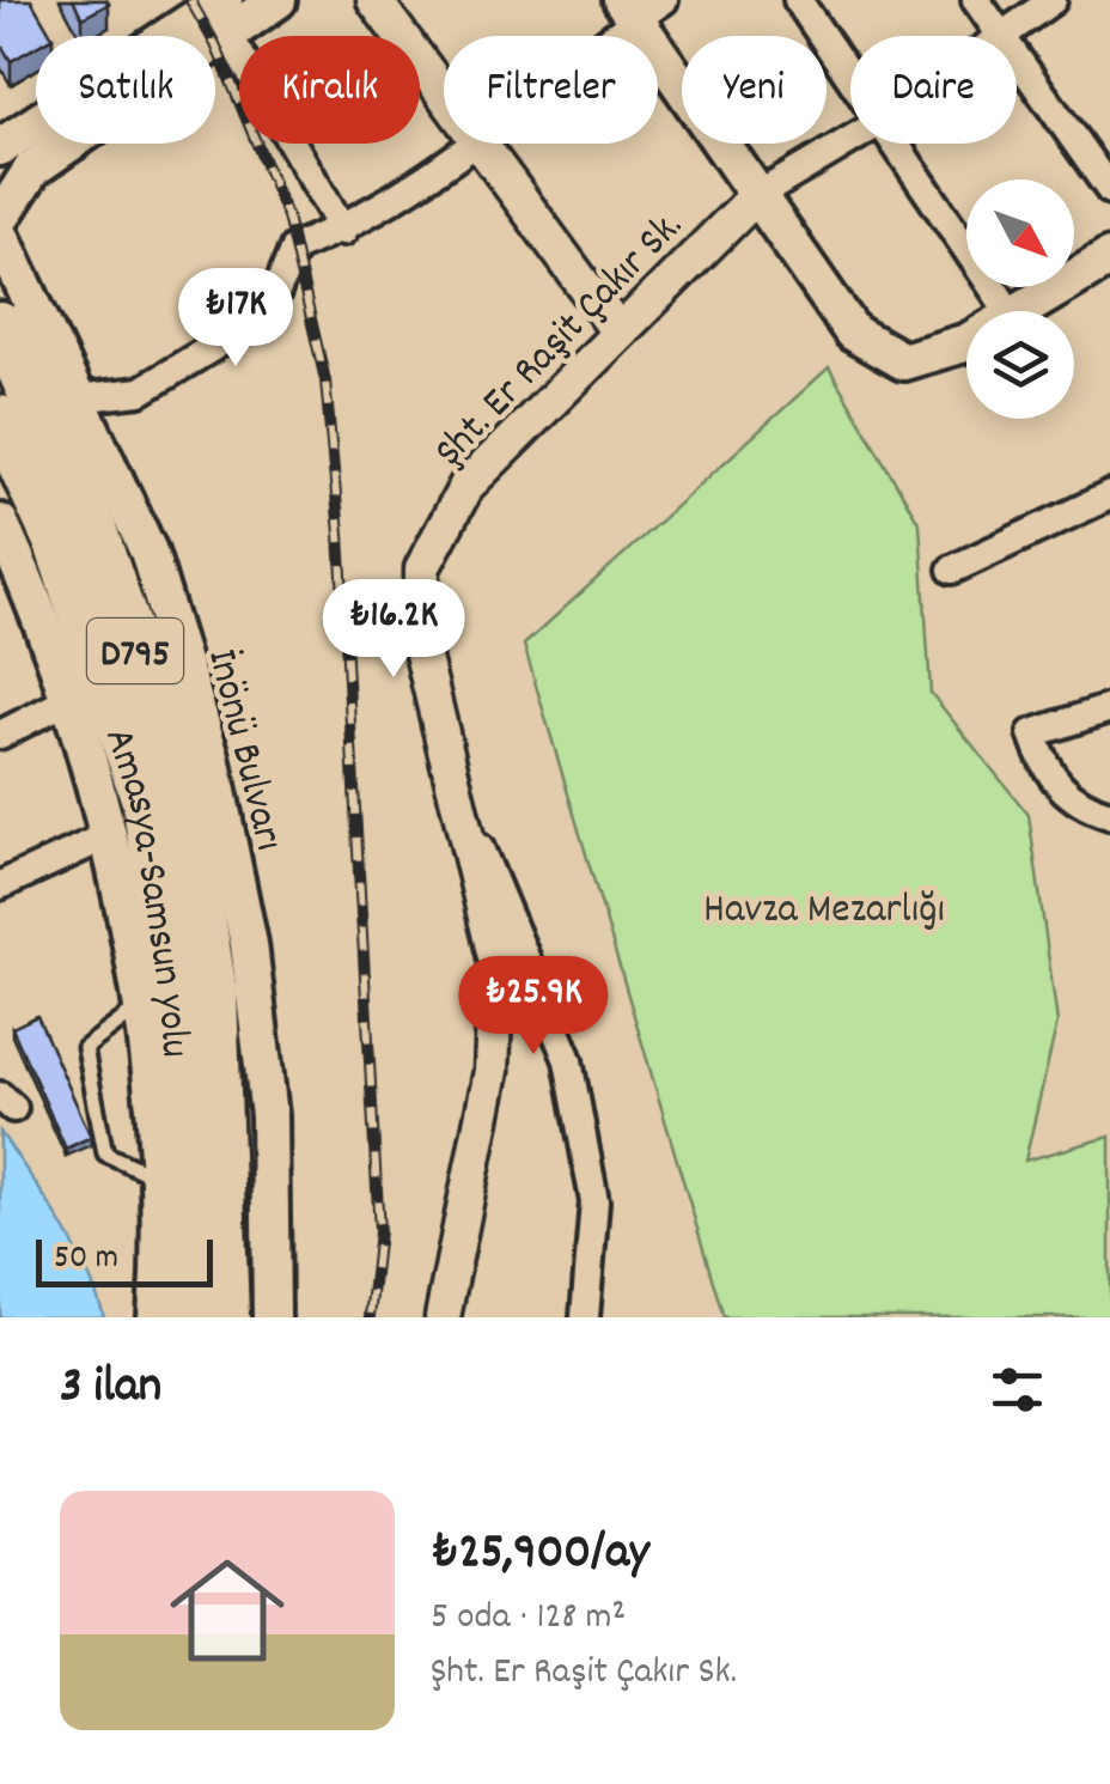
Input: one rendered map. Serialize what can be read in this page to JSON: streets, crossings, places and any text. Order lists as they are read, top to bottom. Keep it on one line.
{"streets":{"highway":["D795","Amasya-Samsun yolu"],"main road":["İnönü Bulvarı"],"street":["Şht. Er Raşit Çakır Sk."]},"crossings":[["D795","Amasya-Samsun yolu"]],"parks":["Havza Mezarlığı"],"scale_bar":"50 m","north":"bottom right","page":{"chip":["Satılık","Kiralık","Filtreler","Yeni","Daire"],"price":["₺17K","₺16.2K","₺25.9K"],"scale":"50 m","heading":"3 ilan","list":[{"name":"₺25,900/ay","note":"5 oda · 128 m² · Şht. Er Raşit Çakır Sk."}]}}
